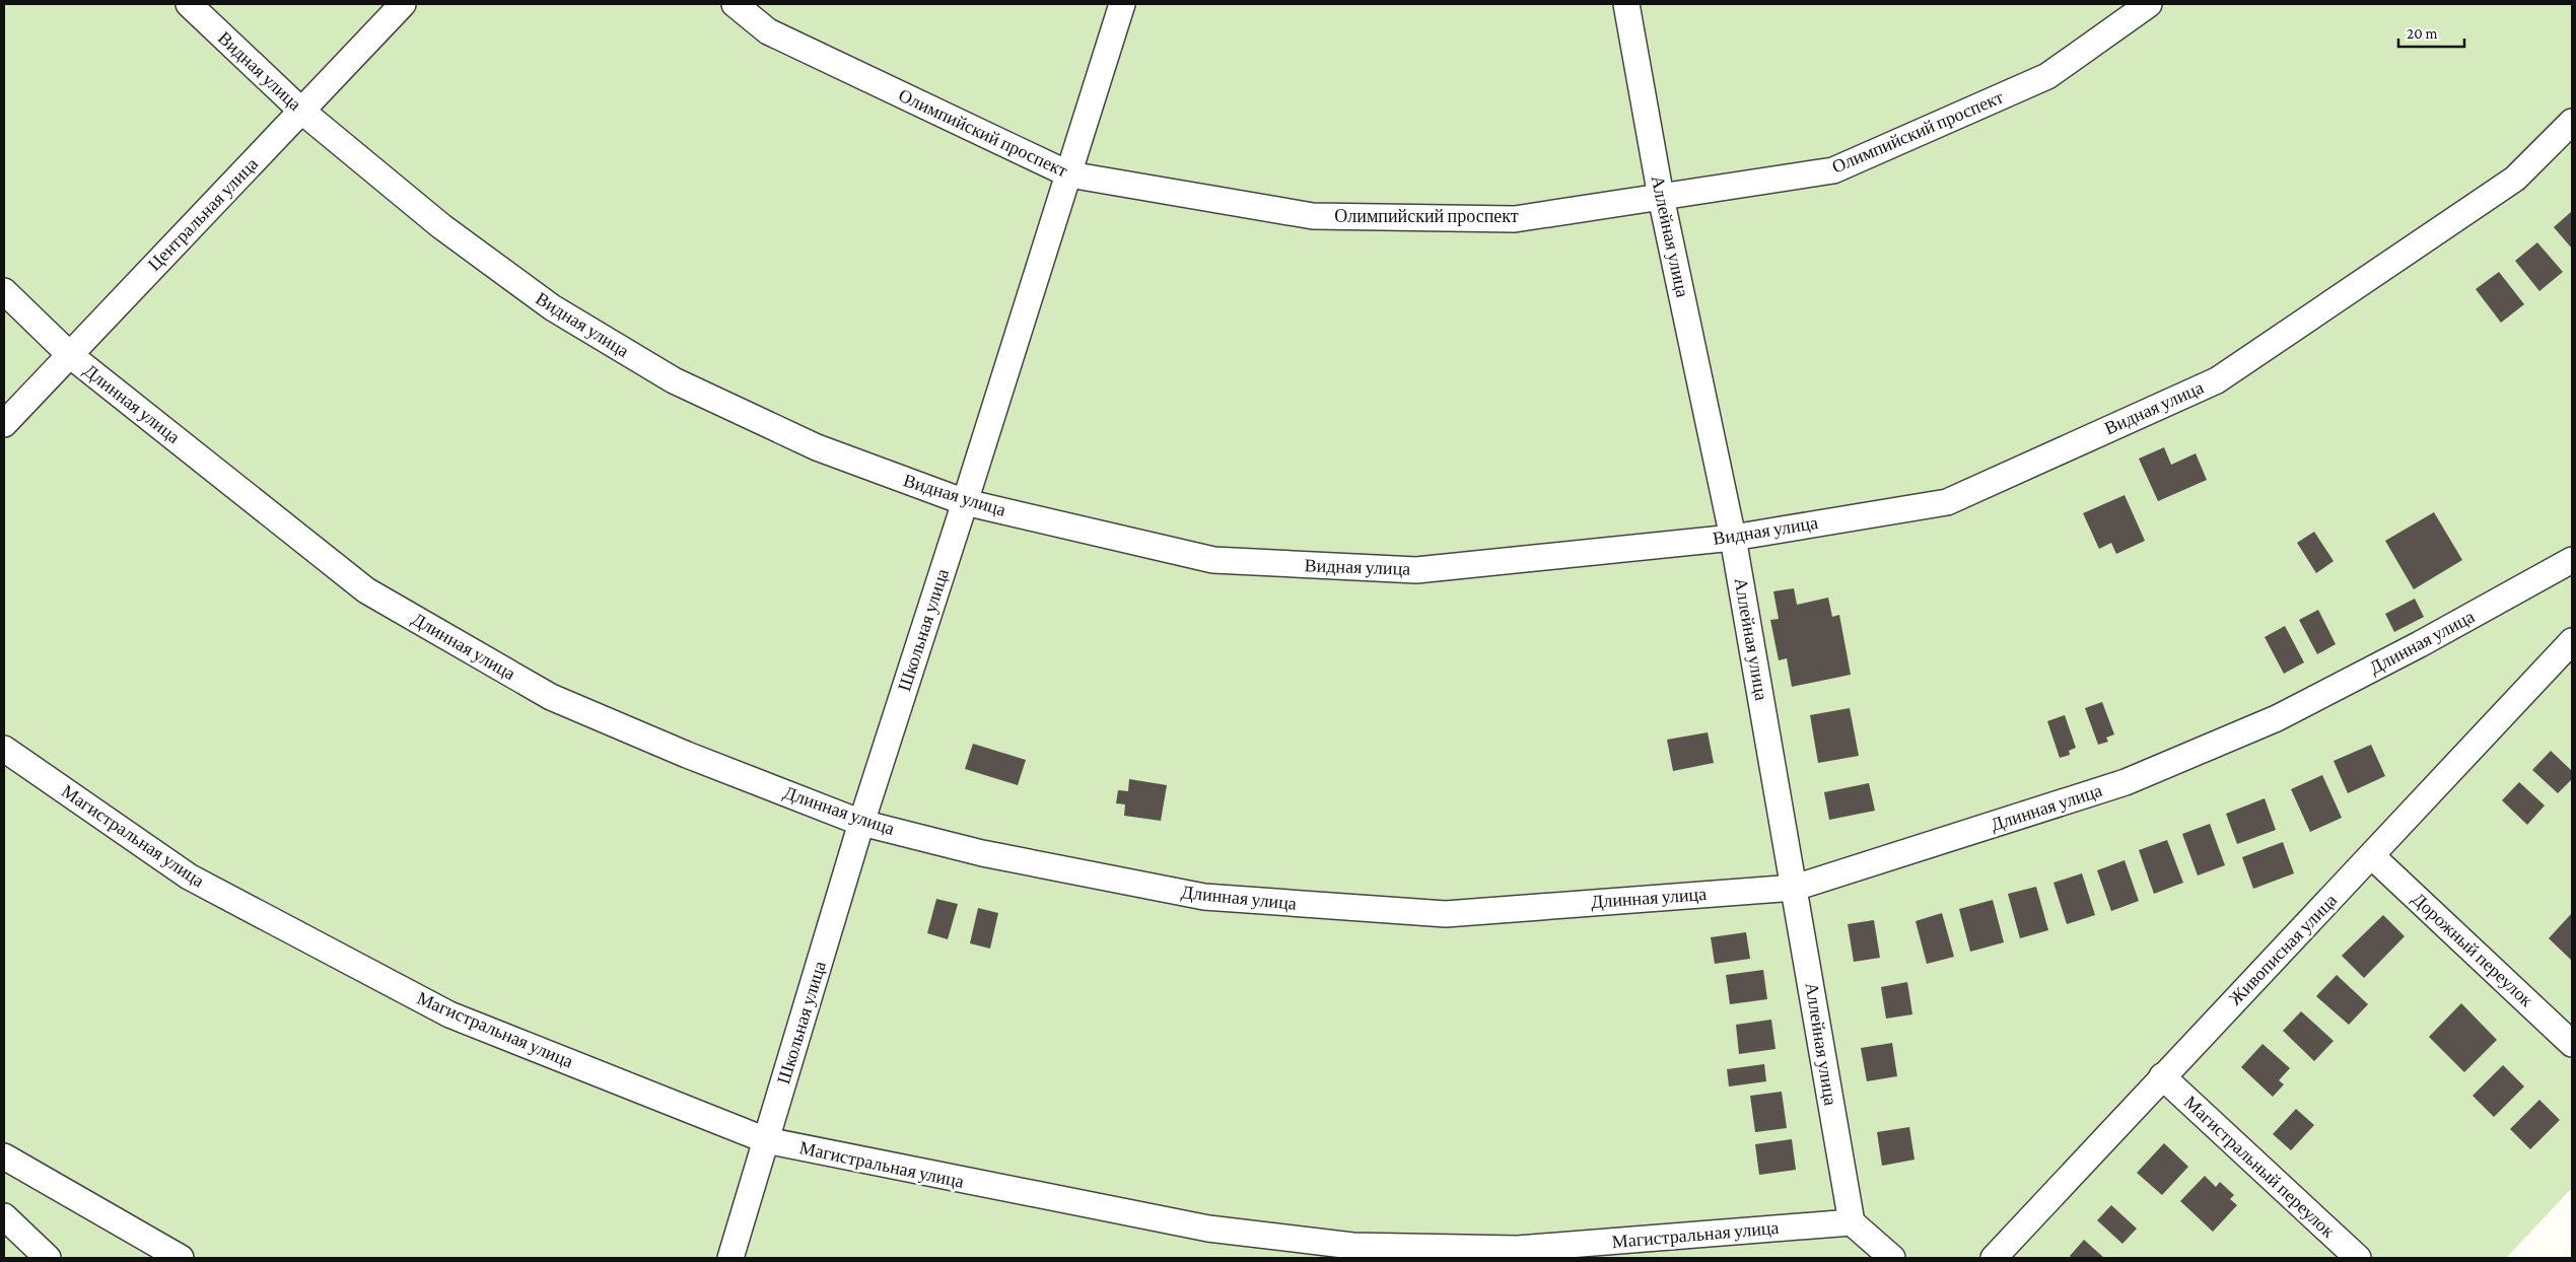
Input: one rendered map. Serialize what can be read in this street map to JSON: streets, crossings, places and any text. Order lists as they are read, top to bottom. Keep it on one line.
{"streets":{"street":["Видная улица","Олимпийский проспект","Центральная улица","Аллейная улица","Длинная улица","Школьная улица","Магистральная улица","Живописная улица","Дорожный переулок","Магистральный переулок"]},"crossings":[["Видная улица","Центральная улица"],["Видная улица","Аллейная улица"],["Видная улица","Школьная улица"],["Олимпийский проспект","Аллейная улица"],["Олимпийский проспект","Школьная улица"],["Центральная улица","Длинная улица"],["Аллейная улица","Длинная улица"],["Аллейная улица","Магистральная улица"],["Длинная улица","Школьная улица"],["Школьная улица","Магистральная улица"],["Живописная улица","Дорожный переулок"],["Живописная улица","Магистральный переулок"]],"scale_bar":"20 m"}
